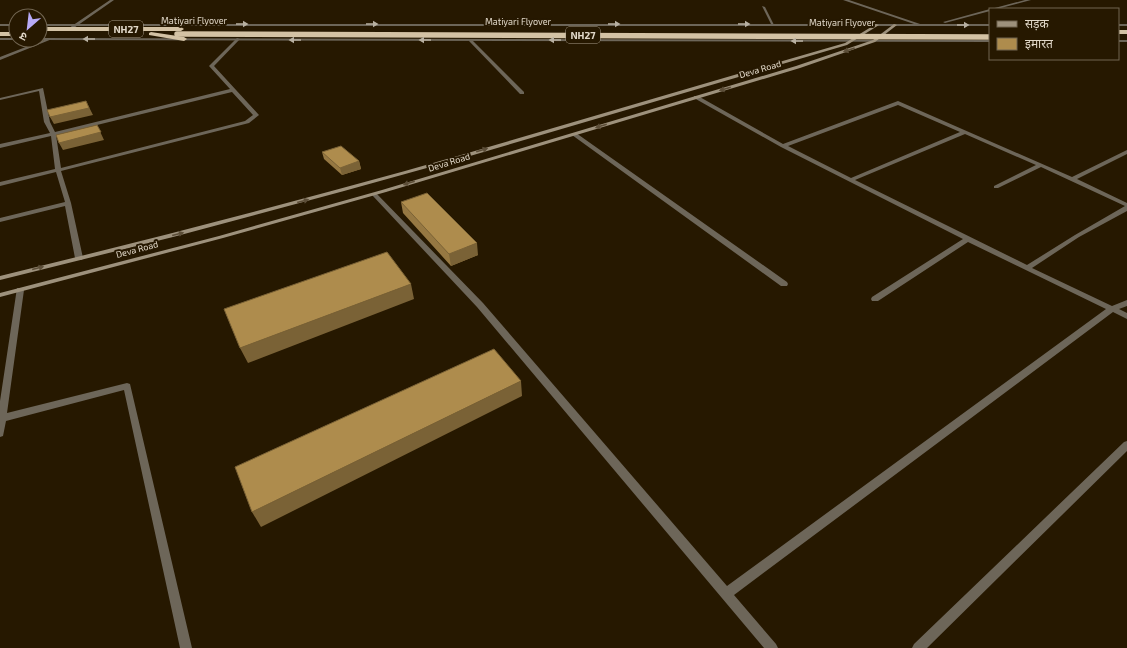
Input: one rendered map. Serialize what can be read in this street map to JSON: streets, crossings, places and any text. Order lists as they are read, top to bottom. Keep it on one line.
{"streets":{"highway":["Matiyari Flyover","NH27"],"main road":["Deva Road"]},"crossings":[["Matiyari Flyover","NH27"]],"legend":["सड़क","इमारत"],"north":"bottom left"}
